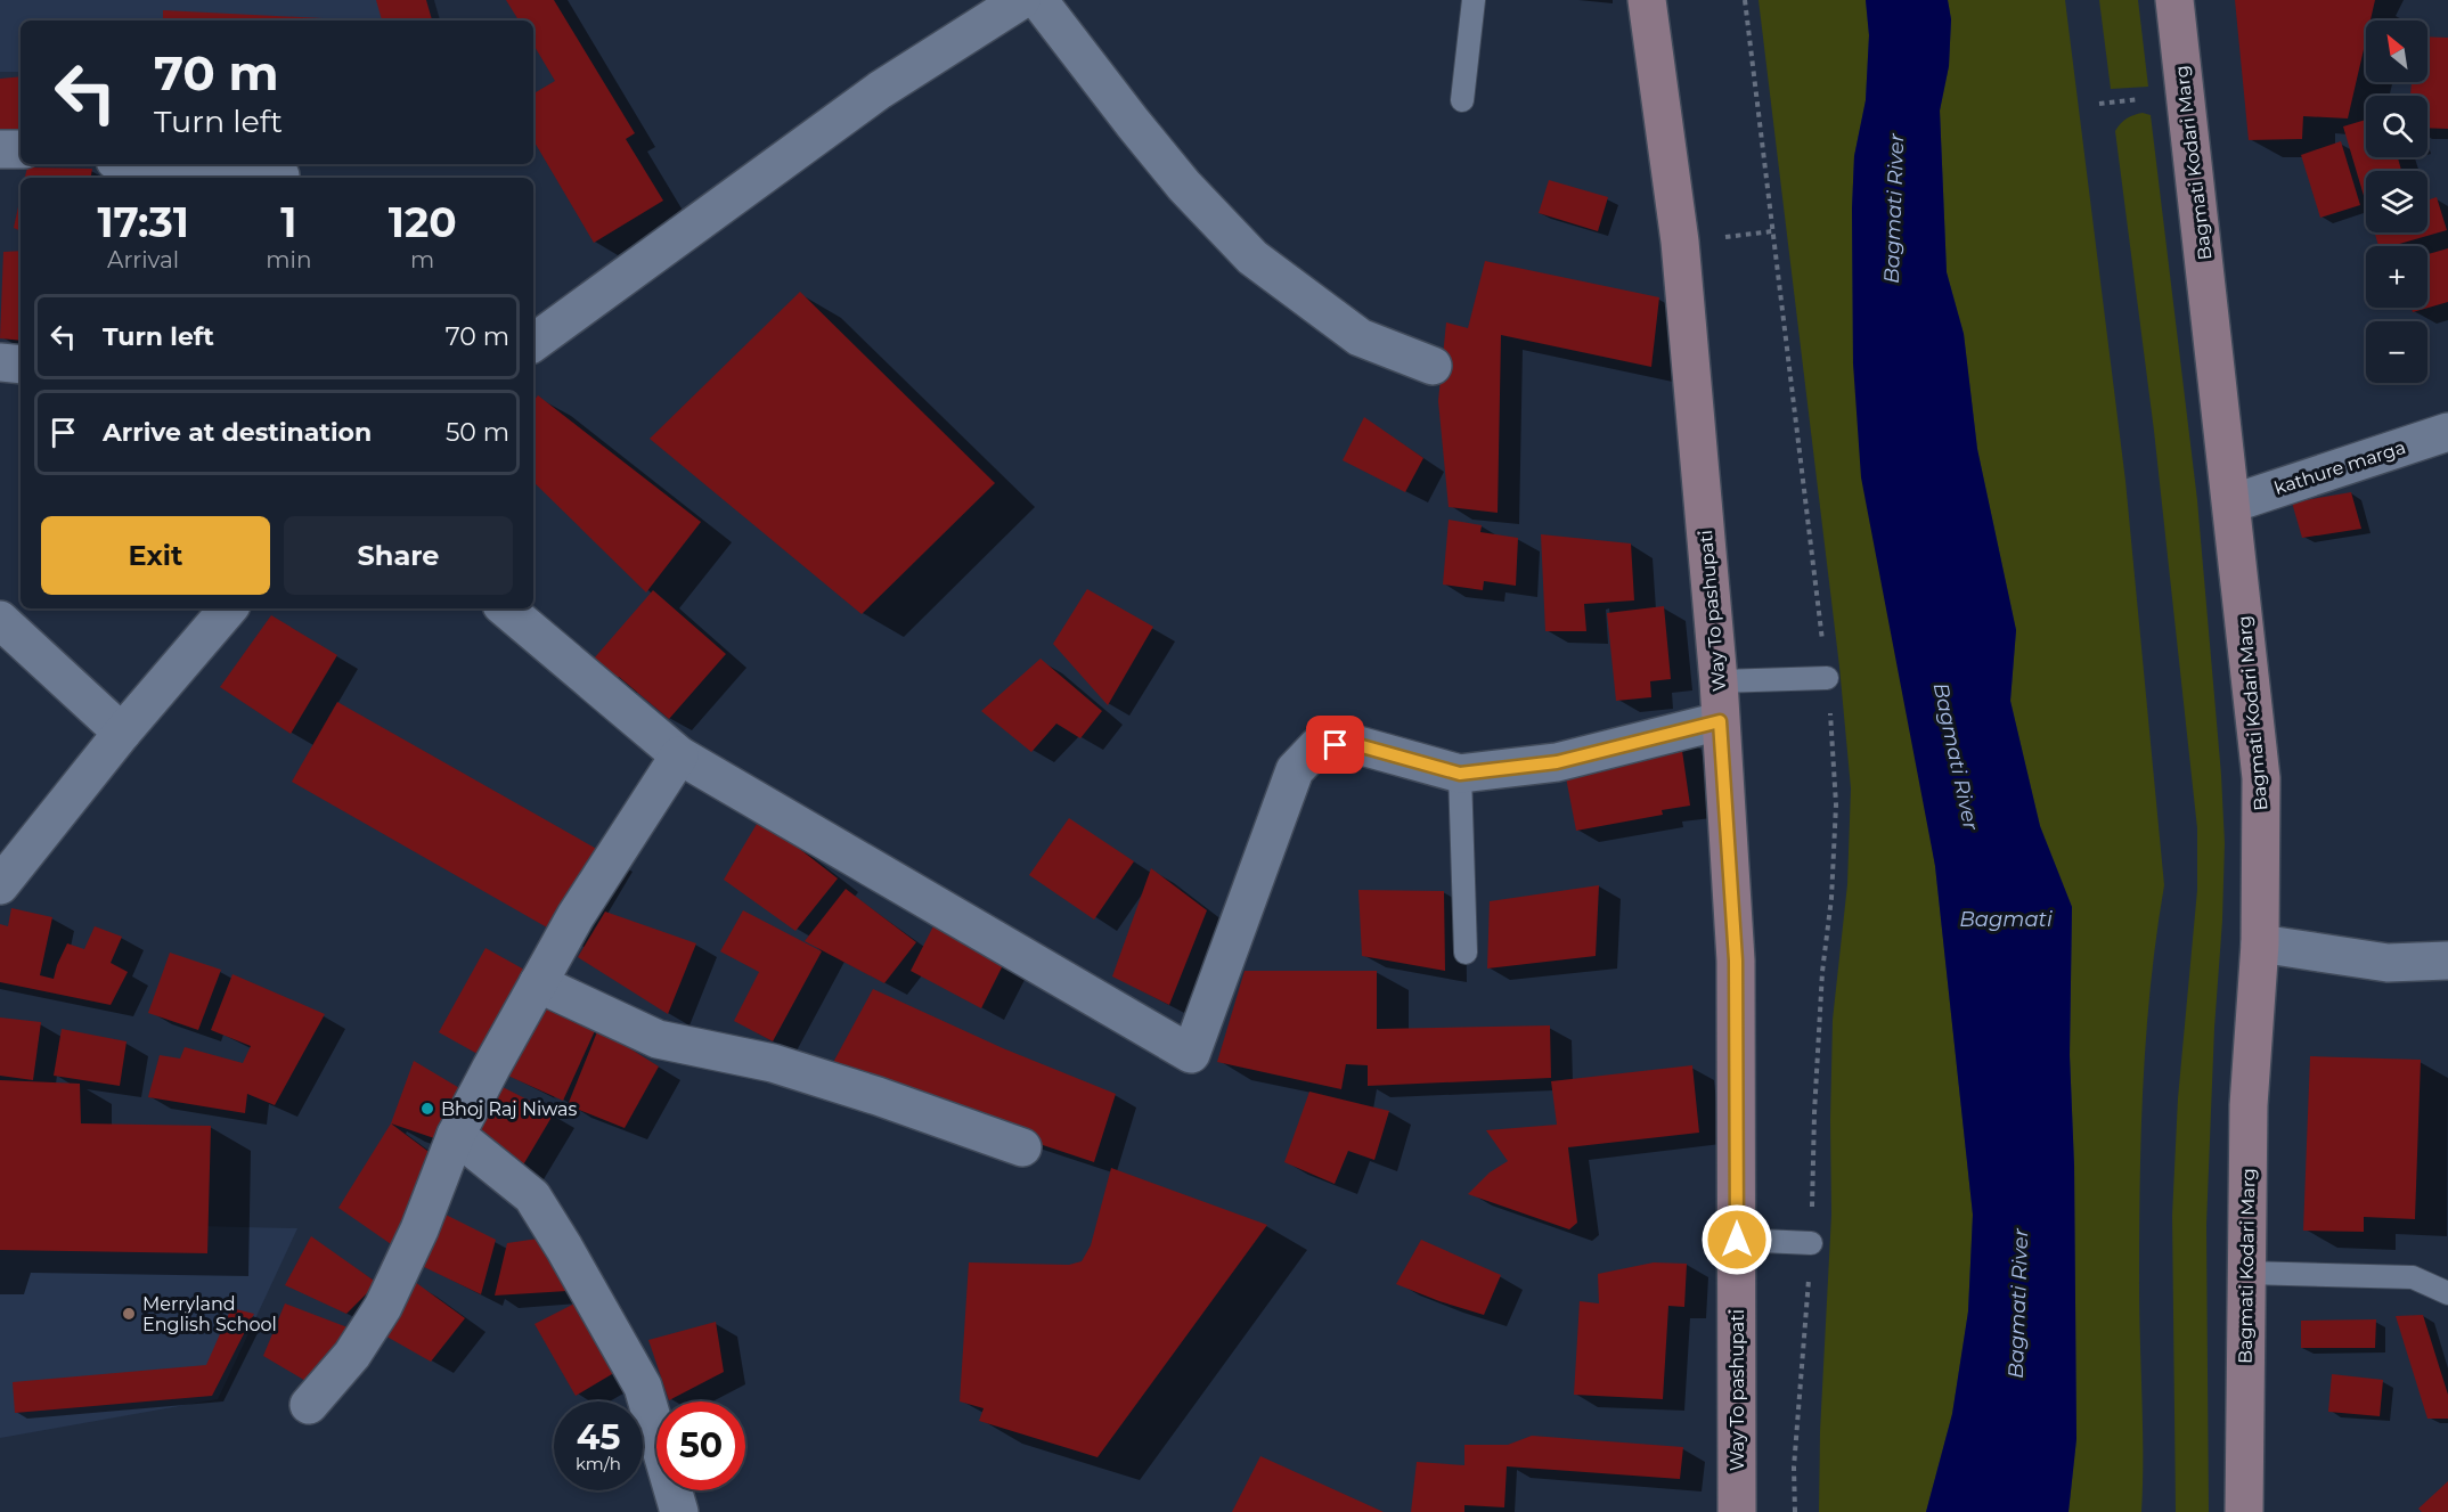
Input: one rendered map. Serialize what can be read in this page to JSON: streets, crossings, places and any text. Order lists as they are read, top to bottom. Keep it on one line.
{"streets":{"main road":["Bagmati Kodari Marg","Way To pashupati"],"street":["kathure marga"]},"crossings":[["Bagmati Kodari Marg","kathure marga"]],"water":["Bagmati River","Bagmati"],"places":["Bhoj Raj Niwas","Merryland English School"],"north":"top left","page":{"map_buttons":["+","−"],"turn":["70 m","Turn left"],"eta":["17:31","Arrival","1","min","120","m"],"list":[{"name":"Turn left","value":"70 m"},{"name":"Arrive at destination","value":"50 m"}],"buttons":["Exit","Share"],"speed":"45 km/h","limit":"50"}}
